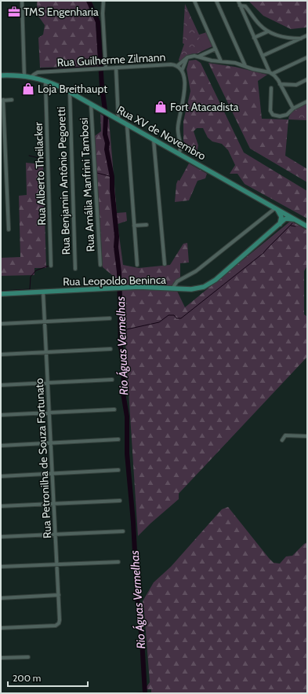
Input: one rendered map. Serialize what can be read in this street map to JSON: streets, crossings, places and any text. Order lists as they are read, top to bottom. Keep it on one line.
{"streets":{"main road":["Rua XV de Novembro","Rua Leopoldo Beninca"],"street":["Rua Guilherme Zilmann","Rua Alberto Theilacker","Rua Benjamin Antônio Pegoretti","Rua Amália Manfrini Tambosi","Rua Petronilha de Souza Fortunato"]},"crossings":[["Rua Guilherme Zilmann","Rua XV de Novembro"],["Rua XV de Novembro","Rua Alberto Theilacker"],["Rua XV de Novembro","Rua Benjamin Antônio Pegoretti"],["Rua XV de Novembro","Rua Amália Manfrini Tambosi"],["Rua XV de Novembro","Rua Leopoldo Beninca"],["Rua Leopoldo Beninca","Rua Petronilha de Souza Fortunato"]],"water":["Rio Águas Vermelhas"],"places":{"office":["TMS Engenharia"],"shop":["Loja Breithaupt","Fort Atacadista"]},"scale_bar":"200 m"}
